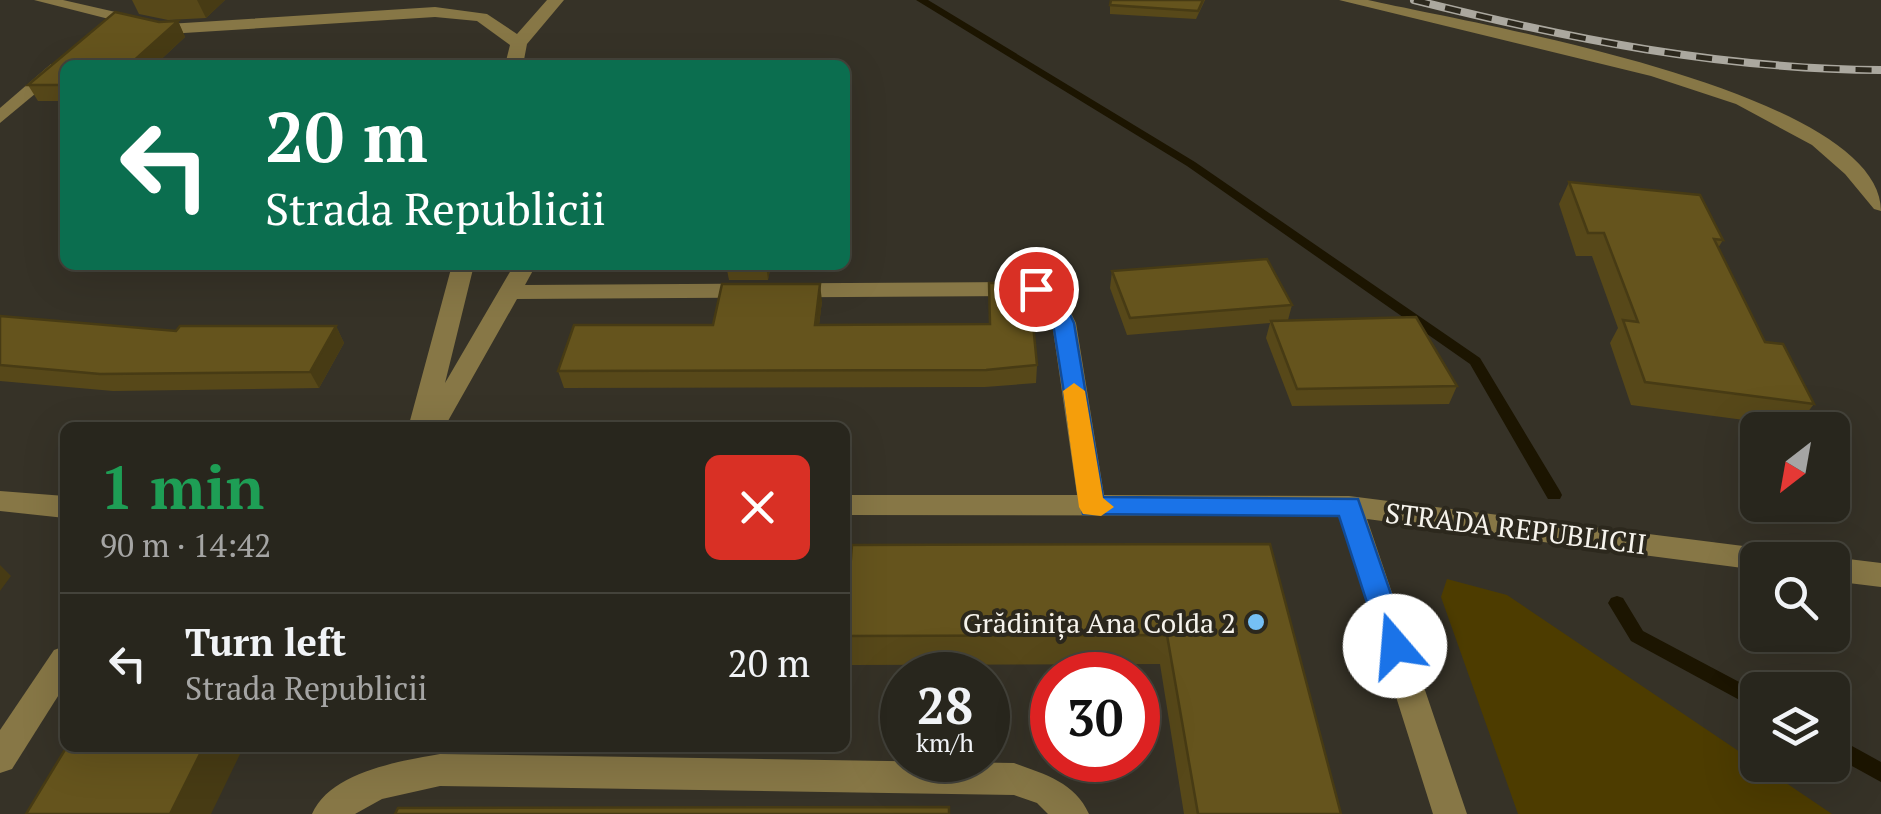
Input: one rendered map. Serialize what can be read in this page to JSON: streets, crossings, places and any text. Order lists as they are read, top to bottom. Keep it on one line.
{"streets":{"street":["STRADA REPUBLICII"]},"places":["Grădinița Ana Colda 2"],"north":"bottom left","page":{"turn":["20 m","Strada Republicii"],"heading":["1 min","90 m · 14:42"],"list":[{"name":"Turn left","note":"Strada Republicii","value":"20 m"}],"speed":"28 km/h","limit":"30"}}
